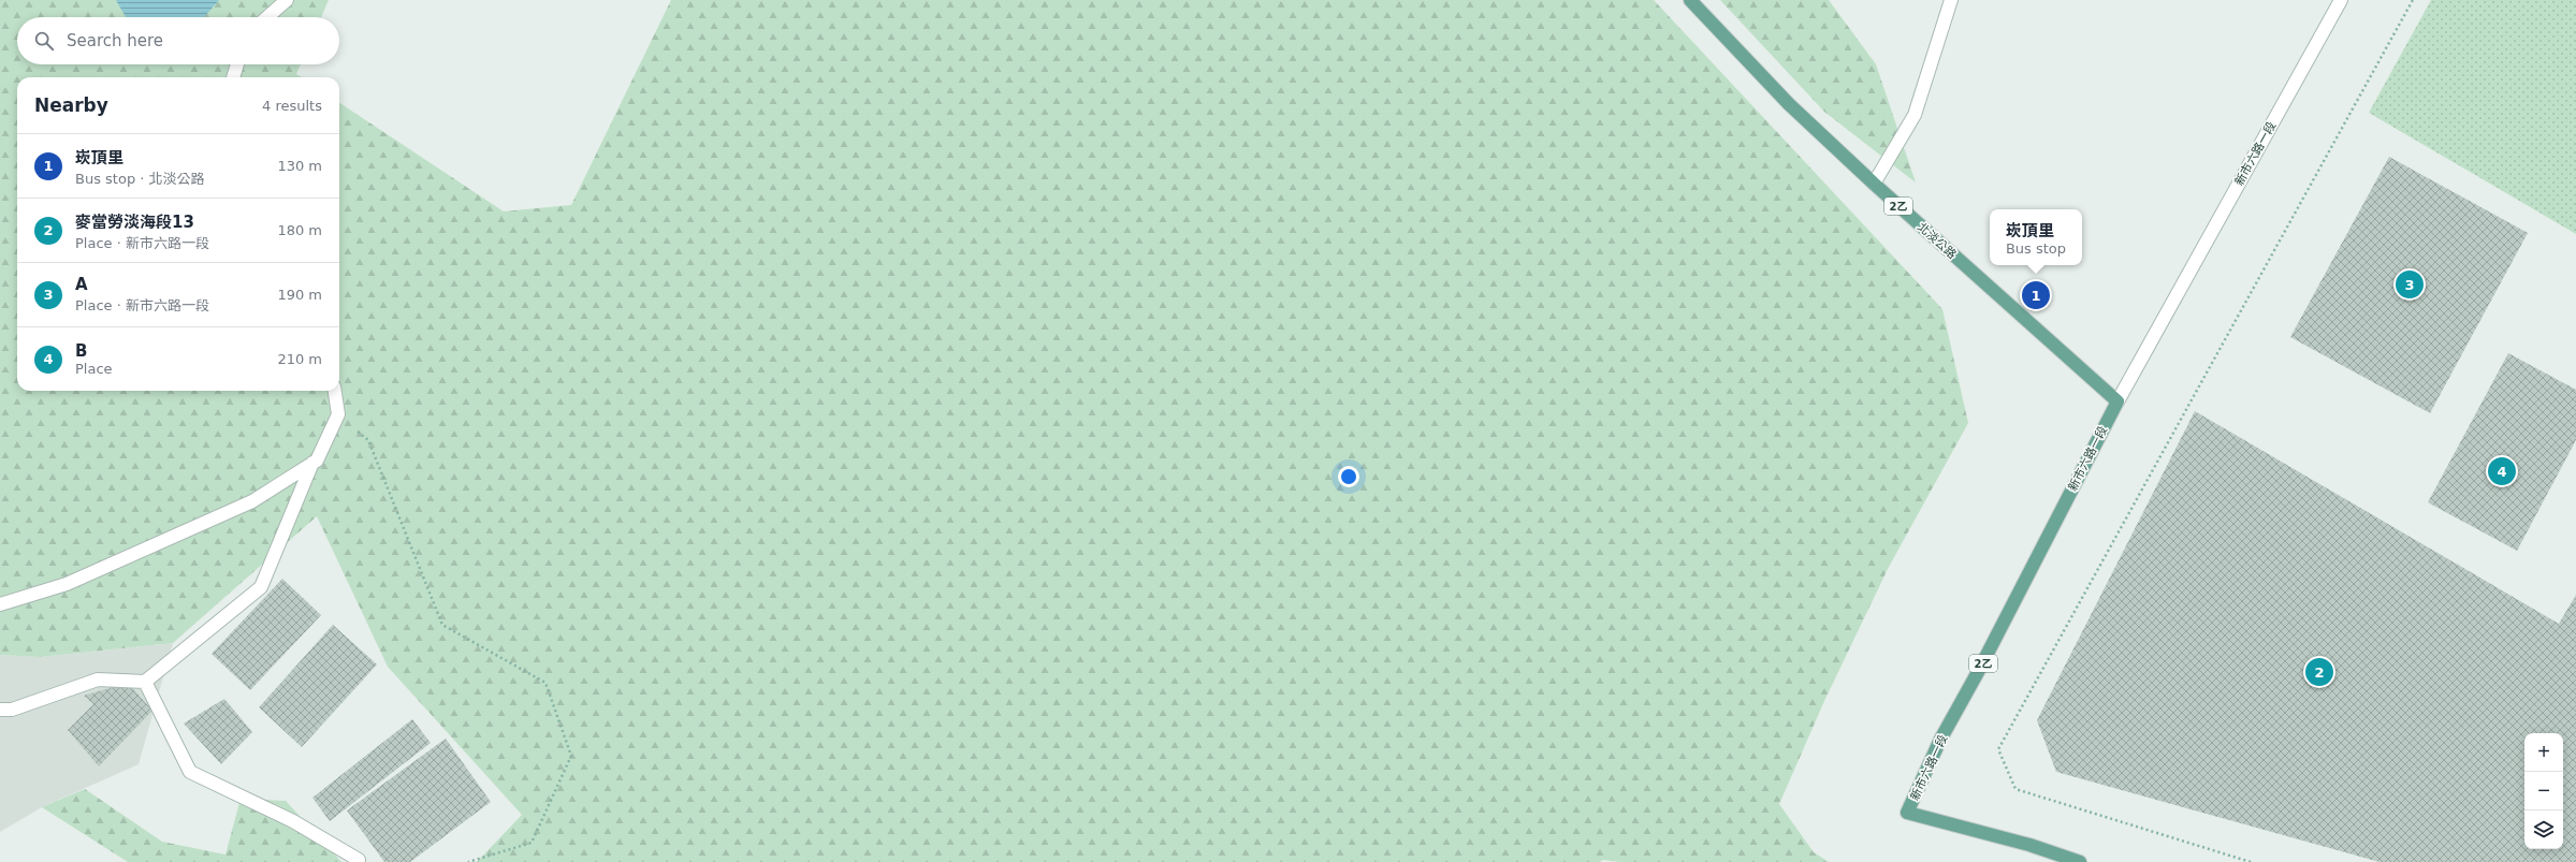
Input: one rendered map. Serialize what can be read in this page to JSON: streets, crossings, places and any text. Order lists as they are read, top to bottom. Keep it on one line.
{"streets":{"main road":["新市六路一段","2乙","北淡公路"]},"crossings":[["新市六路一段","北淡公路"]],"page":{"search":"Search here","heading":["Nearby","4 results"],"list":[{"mark":"1","name":"崁頂里","note":"Bus stop · 北淡公路","value":"130 m"},{"mark":"2","name":"麥當勞淡海段13","note":"Place · 新市六路一段","value":"180 m"},{"mark":"3","name":"A","note":"Place · 新市六路一段","value":"190 m"},{"mark":"4","name":"B","note":"Place","value":"210 m"}],"popup":["崁頂里","Bus stop"],"pins":["3","1","4","2"],"map_buttons":["+","−"]}}
